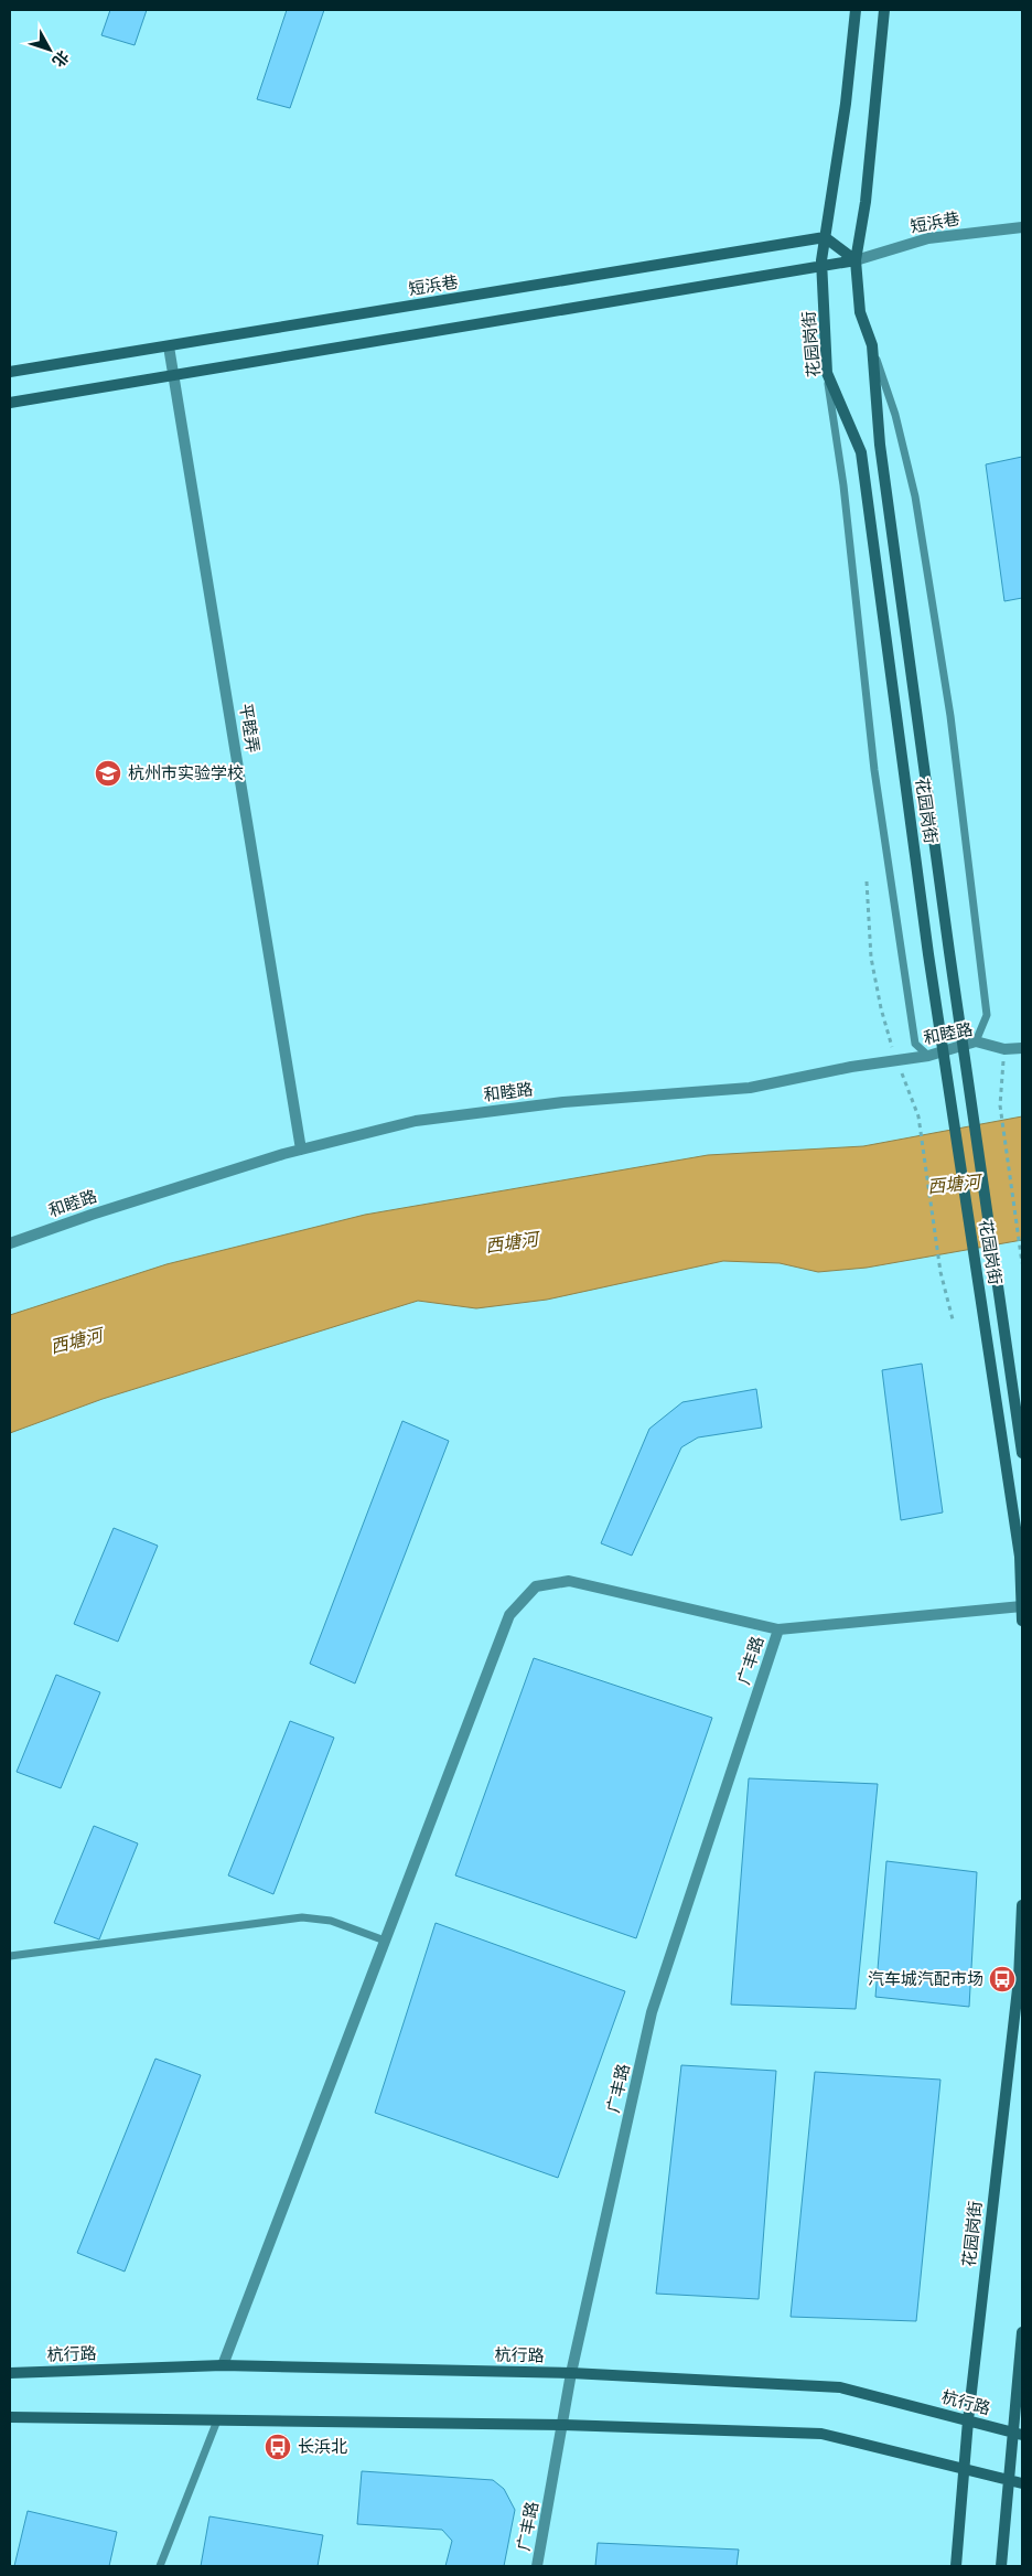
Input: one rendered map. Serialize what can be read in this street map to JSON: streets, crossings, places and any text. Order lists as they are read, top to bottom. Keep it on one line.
{"streets":{"street":["短浜巷","花园岗街","平睦弄","和睦路","广丰路","杭行路"]},"crossings":[["短浜巷","花园岗街"],["短浜巷","平睦弄"],["花园岗街","杭行路"],["平睦弄","和睦路"],["广丰路","杭行路"]],"water":["西塘河"],"places":{"school or university":["杭州市实验学校"],"bus stop":["汽车城汽配市场","长浜北"]},"north":"bottom right"}
